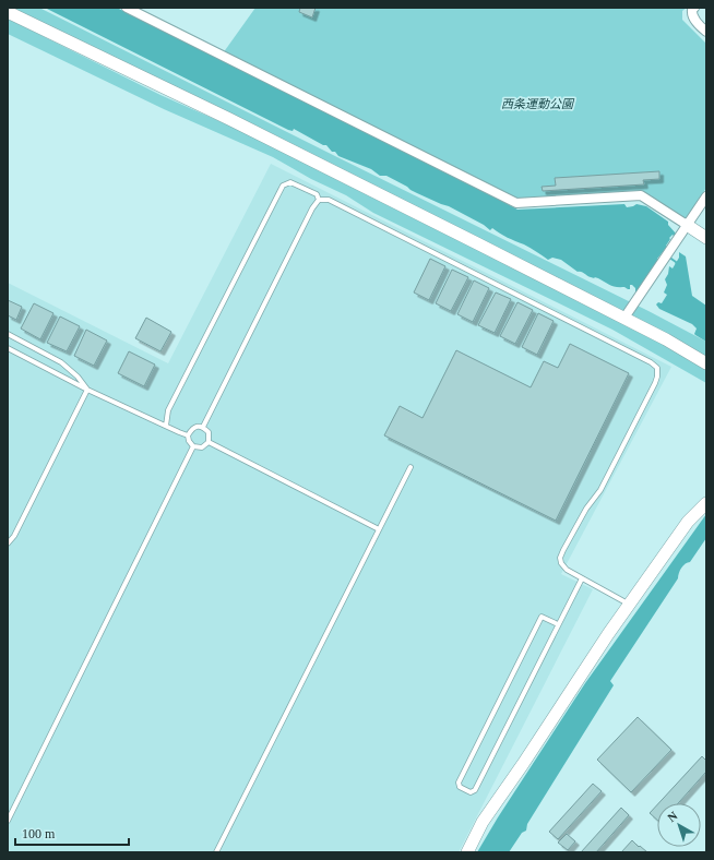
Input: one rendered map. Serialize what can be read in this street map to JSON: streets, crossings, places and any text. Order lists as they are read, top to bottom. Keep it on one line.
{"parks":["西条運動公園"],"scale_bar":"100 m","north":"top left"}
